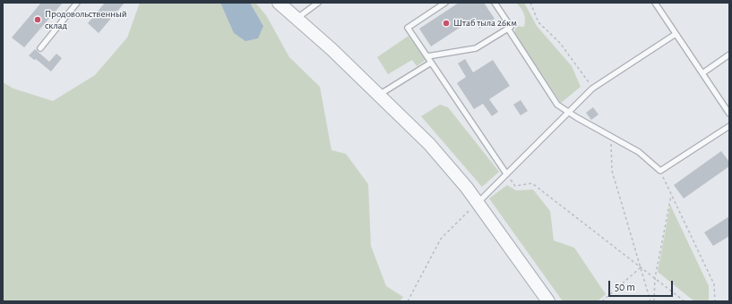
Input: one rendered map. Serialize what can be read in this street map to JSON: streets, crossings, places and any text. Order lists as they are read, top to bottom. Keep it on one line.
{"places":["Продовольственный склад","Штаб тыла 26км"],"scale_bar":"50 m"}
